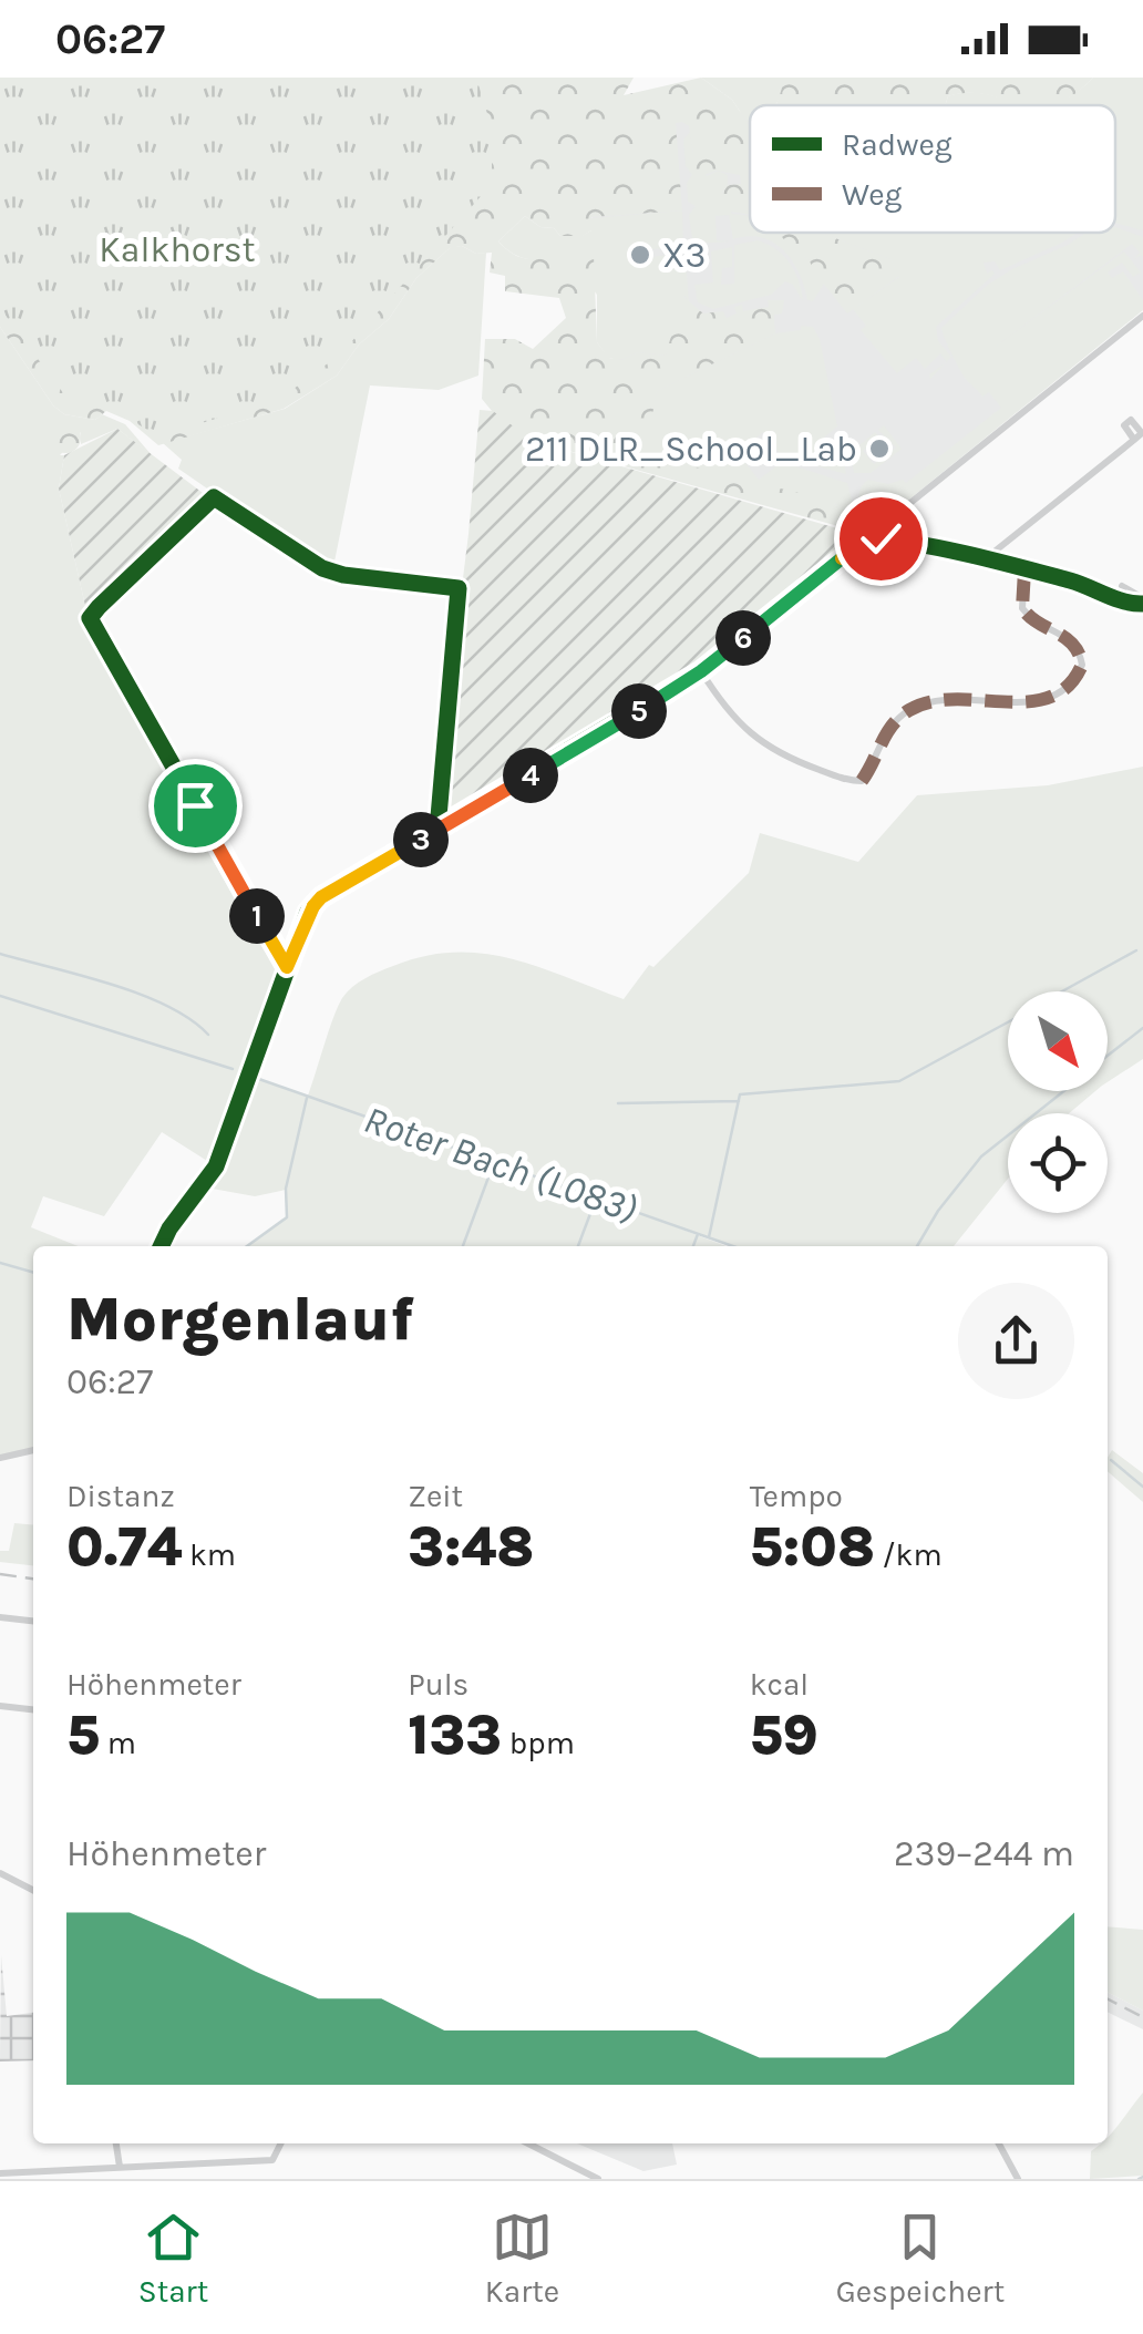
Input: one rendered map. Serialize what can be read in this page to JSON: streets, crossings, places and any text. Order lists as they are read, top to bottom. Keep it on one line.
{"water":["Roter Bach (L083)"],"parks":["Kalkhorst"],"places":["X3","211 DLR_School_Lab"],"legend":["Radweg","Weg"],"north":"bottom right","page":{"status":"06:27","pins":["6","5","4","3","1"],"heading":["Morgenlauf","06:27"],"stats":[["Distanz","0.74 km"],["Zeit","3:48"],["Tempo","5:08 /km"],["Höhenmeter","5 m"],["Puls","133 bpm"],["kcal","59"]],"chart":["Höhenmeter","239–244 m"],"tabs":["Start","Karte","Gespeichert"]}}
